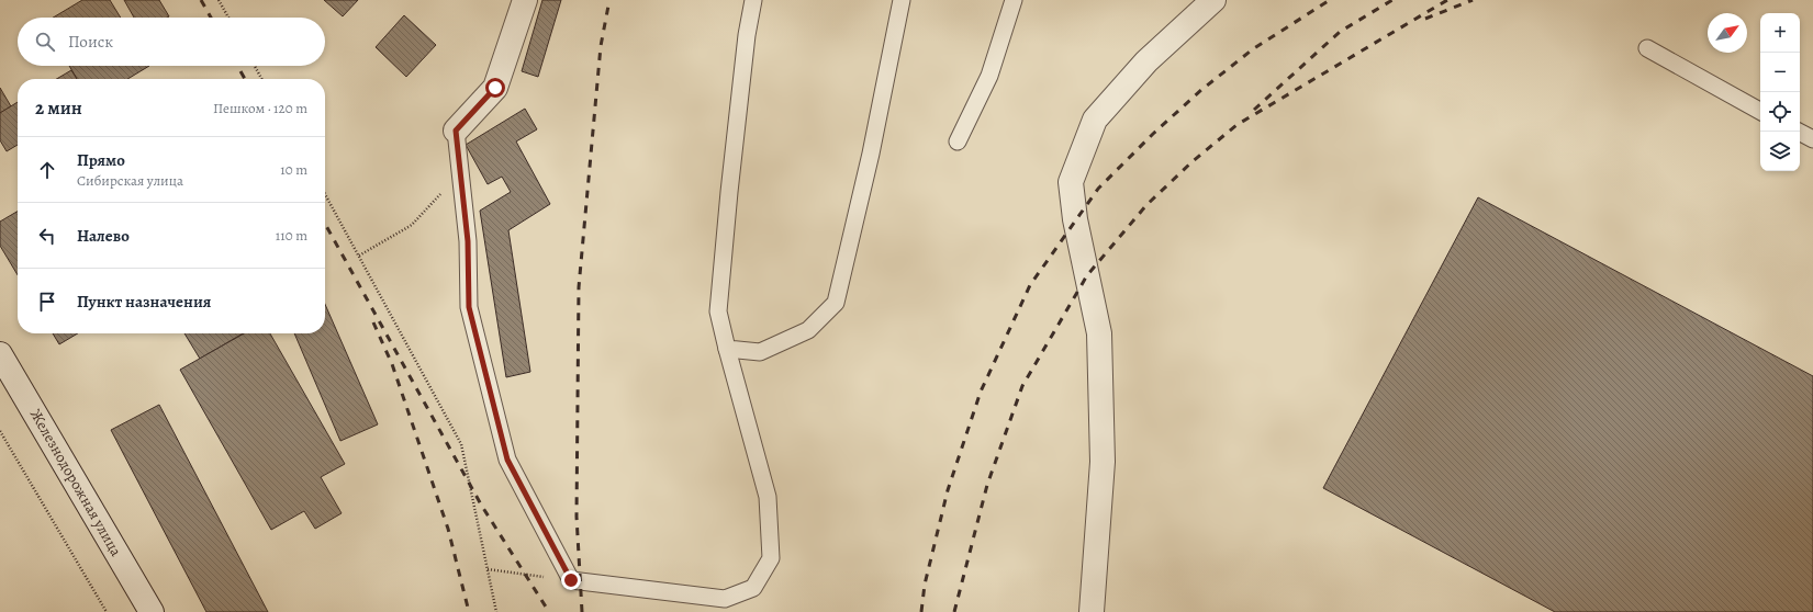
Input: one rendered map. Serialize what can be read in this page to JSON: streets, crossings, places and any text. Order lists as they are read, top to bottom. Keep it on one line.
{"streets":{"street":["Железнодорожная улица"]},"north":"top right","page":{"map_buttons":["+","−"],"search":"Поиск","heading":["2 мин","Пешком · 120 m"],"list":[["Прямо","Сибирская улица","10 m"],["Налево","110 m"],"Пункт назначения"]}}
